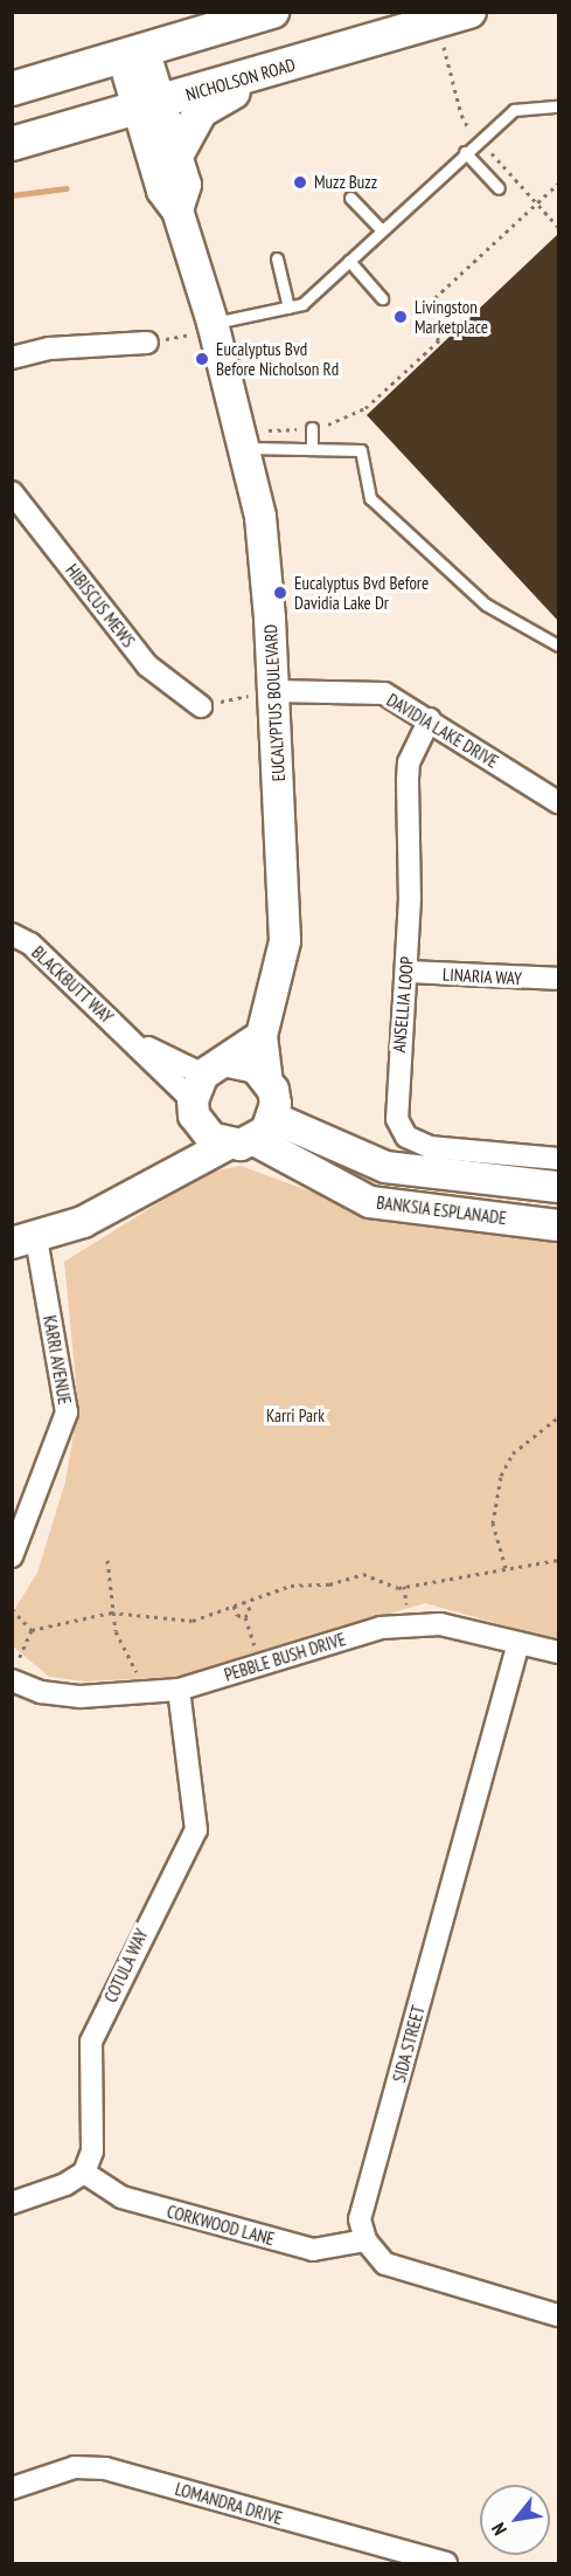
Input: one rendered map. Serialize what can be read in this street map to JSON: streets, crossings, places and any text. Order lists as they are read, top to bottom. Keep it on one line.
{"streets":{"main road":["NICHOLSON ROAD"],"street":["HIBISCUS MEWS","EUCALYPTUS BOULEVARD","DAVIDIA LAKE DRIVE","LINARIA WAY","BLACKBUTT WAY","ANSELLIA LOOP","BANKSIA ESPLANADE","KARRI AVENUE","PEBBLE BUSH DRIVE","COTULA WAY","SIDA STREET","CORKWOOD LANE","LOMANDRA DRIVE"]},"crossings":[["NICHOLSON ROAD","EUCALYPTUS BOULEVARD"],["EUCALYPTUS BOULEVARD","DAVIDIA LAKE DRIVE"],["EUCALYPTUS BOULEVARD","BLACKBUTT WAY"],["EUCALYPTUS BOULEVARD","BANKSIA ESPLANADE"],["DAVIDIA LAKE DRIVE","ANSELLIA LOOP"],["LINARIA WAY","ANSELLIA LOOP"],["BLACKBUTT WAY","BANKSIA ESPLANADE"],["PEBBLE BUSH DRIVE","COTULA WAY"],["PEBBLE BUSH DRIVE","SIDA STREET"],["COTULA WAY","CORKWOOD LANE"],["SIDA STREET","CORKWOOD LANE"]],"parks":["Karri Park"],"places":["Muzz Buzz","Livingston Marketplace","Eucalyptus Bvd Before Nicholson Rd","Eucalyptus Bvd Before Davidia Lake Dr"],"north":"bottom left"}
